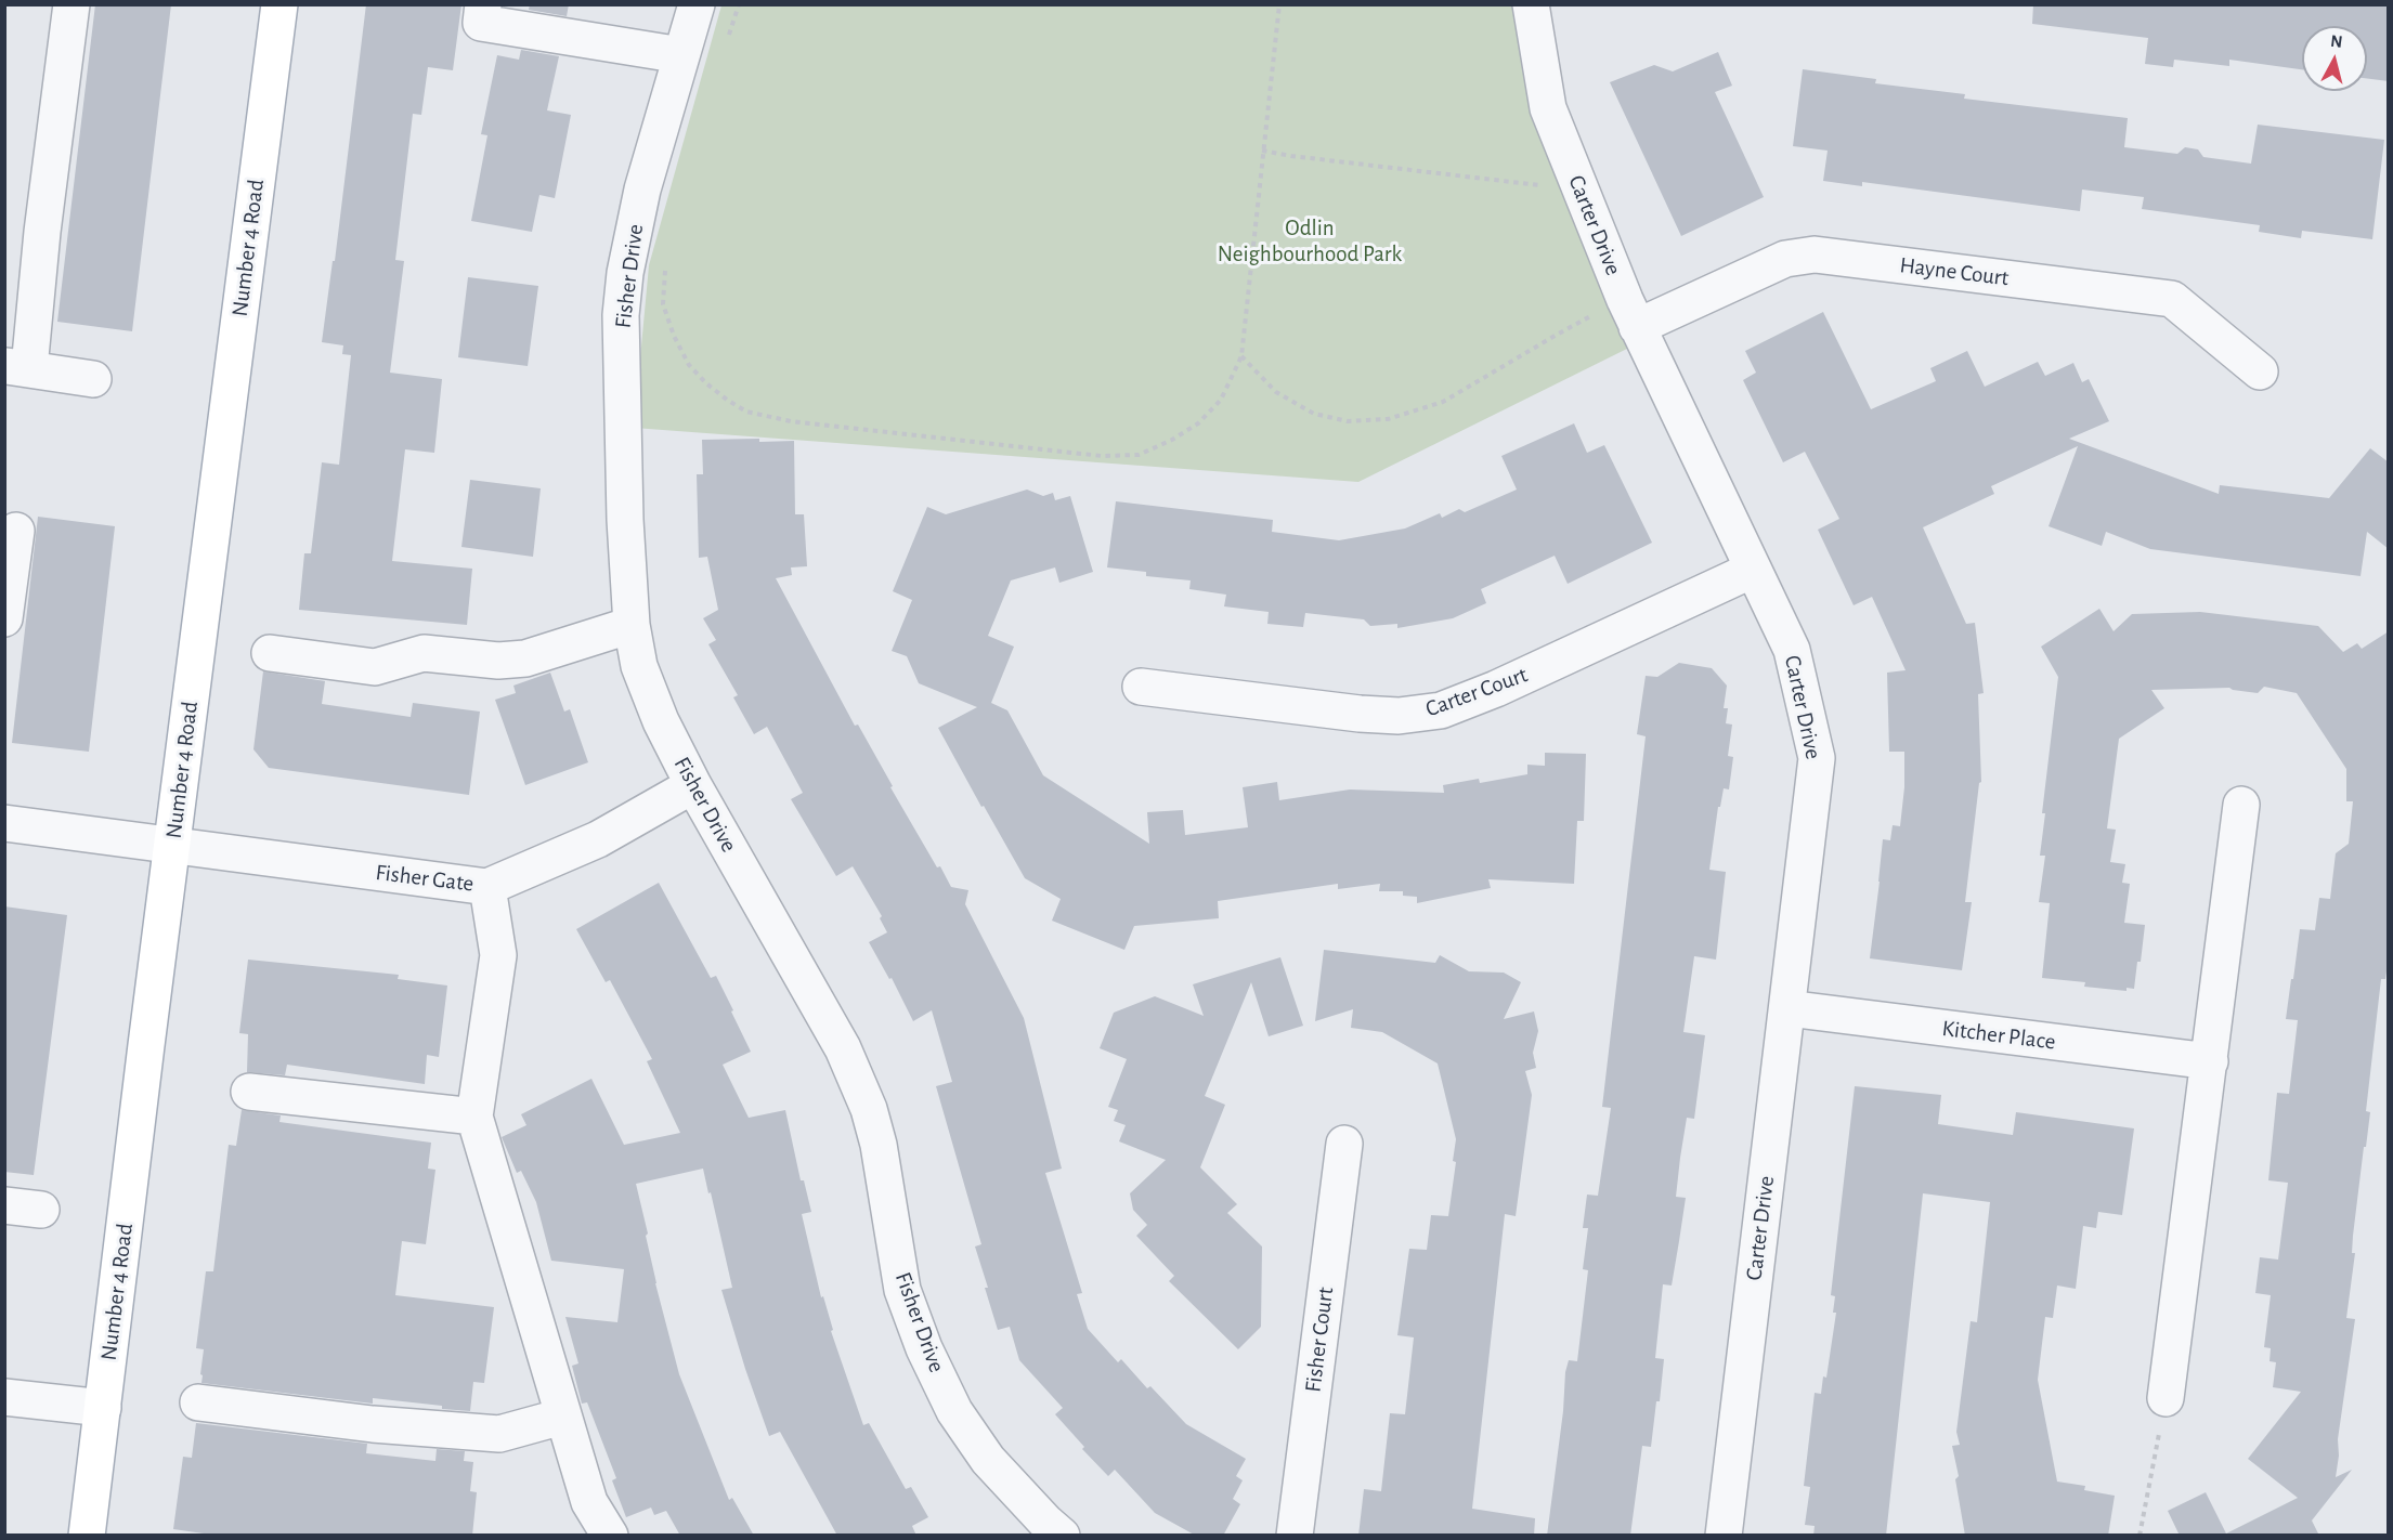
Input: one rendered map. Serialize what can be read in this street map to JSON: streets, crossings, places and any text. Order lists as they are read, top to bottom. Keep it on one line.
{"streets":{"main road":["Number 4 Road"],"street":["Carter Drive","Hayne Court","Fisher Drive","Carter Court","Fisher Gate","Kitcher Place","Fisher Court"]},"crossings":[["Carter Drive","Hayne Court"],["Carter Drive","Carter Court"],["Carter Drive","Kitcher Place"],["Number 4 Road","Fisher Gate"],["Fisher Drive","Fisher Gate"]],"parks":["Odlin Neighbourhood Park"],"north":"top"}
